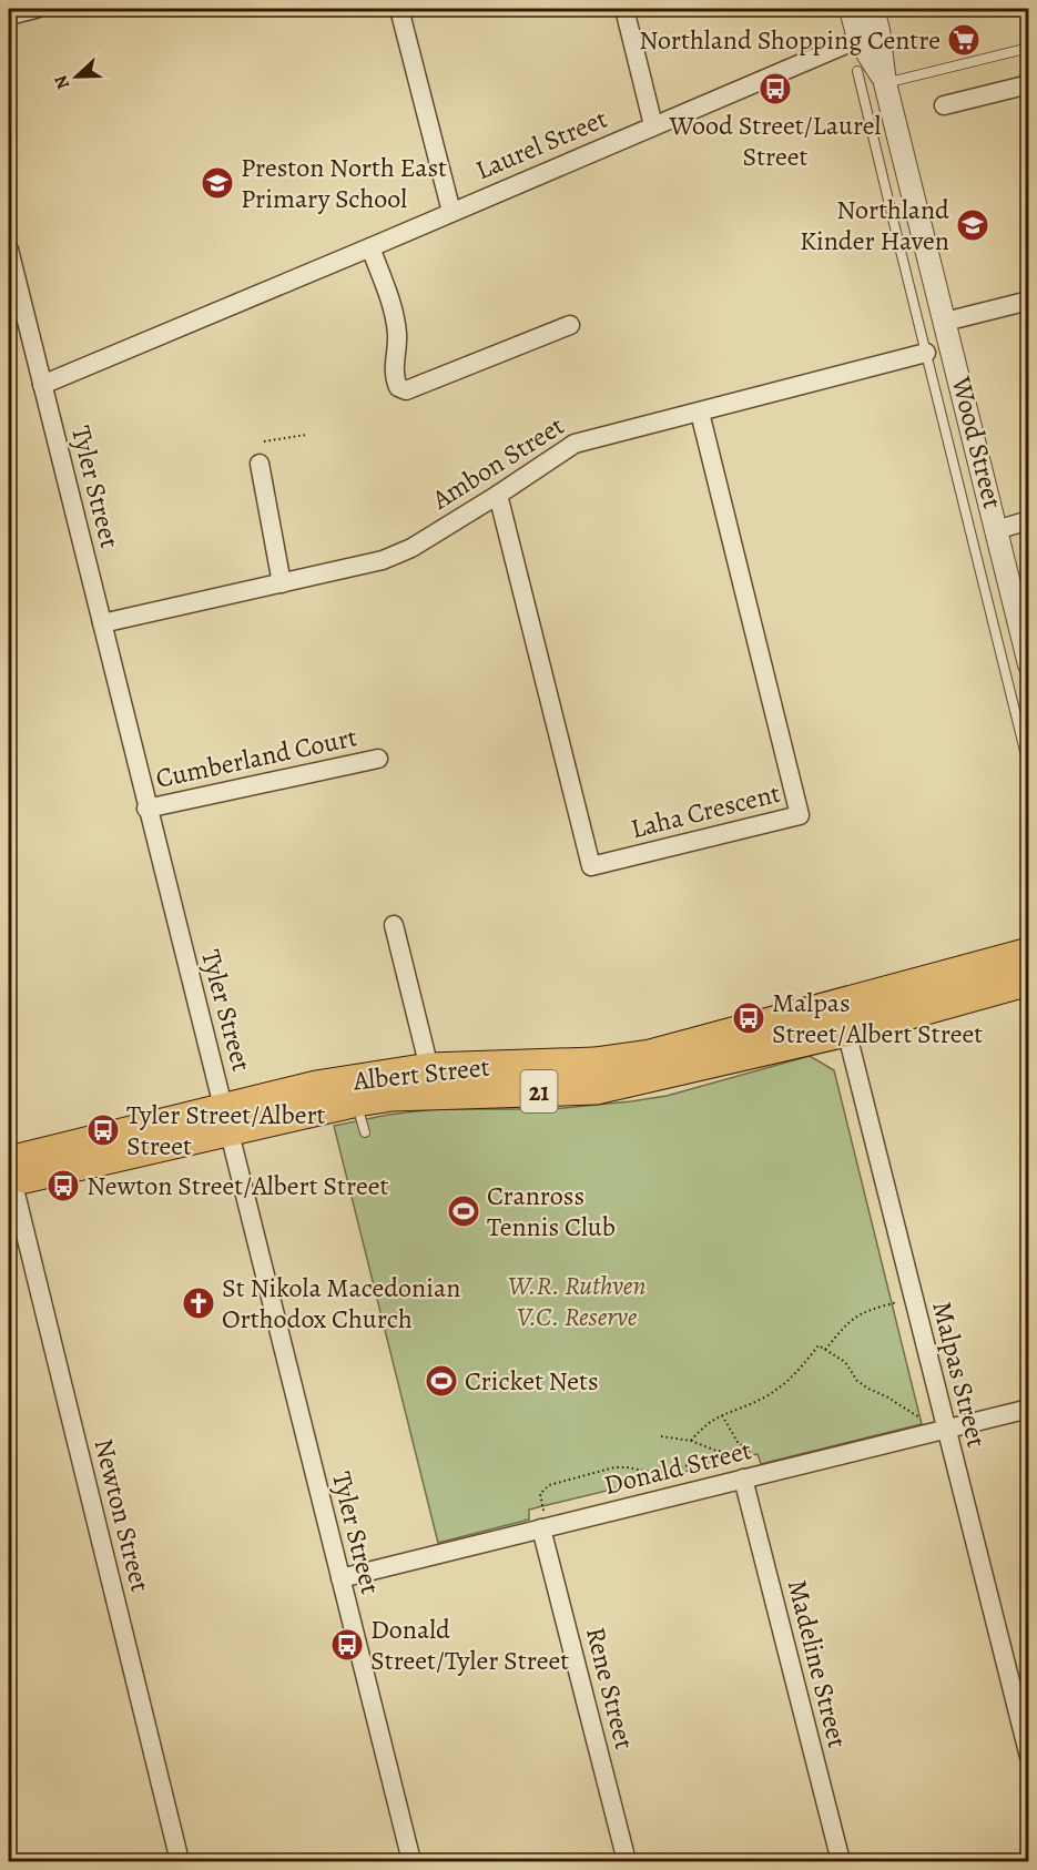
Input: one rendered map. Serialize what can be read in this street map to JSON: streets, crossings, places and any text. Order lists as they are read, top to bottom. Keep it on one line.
{"streets":{"highway":["Albert Street","21"],"street":["Laurel Street","Wood Street","Ambon Street","Tyler Street","Cumberland Court","Laha Crescent","Malpas Street","Donald Street","Newton Street","Madeline Street","Rene Street"]},"crossings":[["Laurel Street","Wood Street"],["Laurel Street","Tyler Street"],["Wood Street","Ambon Street"],["Ambon Street","Tyler Street"],["Ambon Street","Laha Crescent"],["Tyler Street","Cumberland Court"],["Tyler Street","Albert Street"],["Tyler Street","Donald Street"],["Albert Street","Malpas Street"],["Albert Street","Newton Street"],["Malpas Street","Donald Street"],["Donald Street","Madeline Street"],["Donald Street","Rene Street"]],"parks":["W.R. Ruthven V.C. Reserve"],"places":{"supermarket":["Northland Shopping Centre"],"bus stop":["Wood Street/Laurel Street","Malpas Street/Albert Street","Tyler Street/Albert Street","Newton Street/Albert Street","Donald Street/Tyler Street"],"school or university":["Preston North East Primary School","Northland Kinder Haven"],"sports":["Cranross Tennis Club","Cricket Nets"],"church":["St Nikola Macedonian Orthodox Church"]},"north":"left"}
